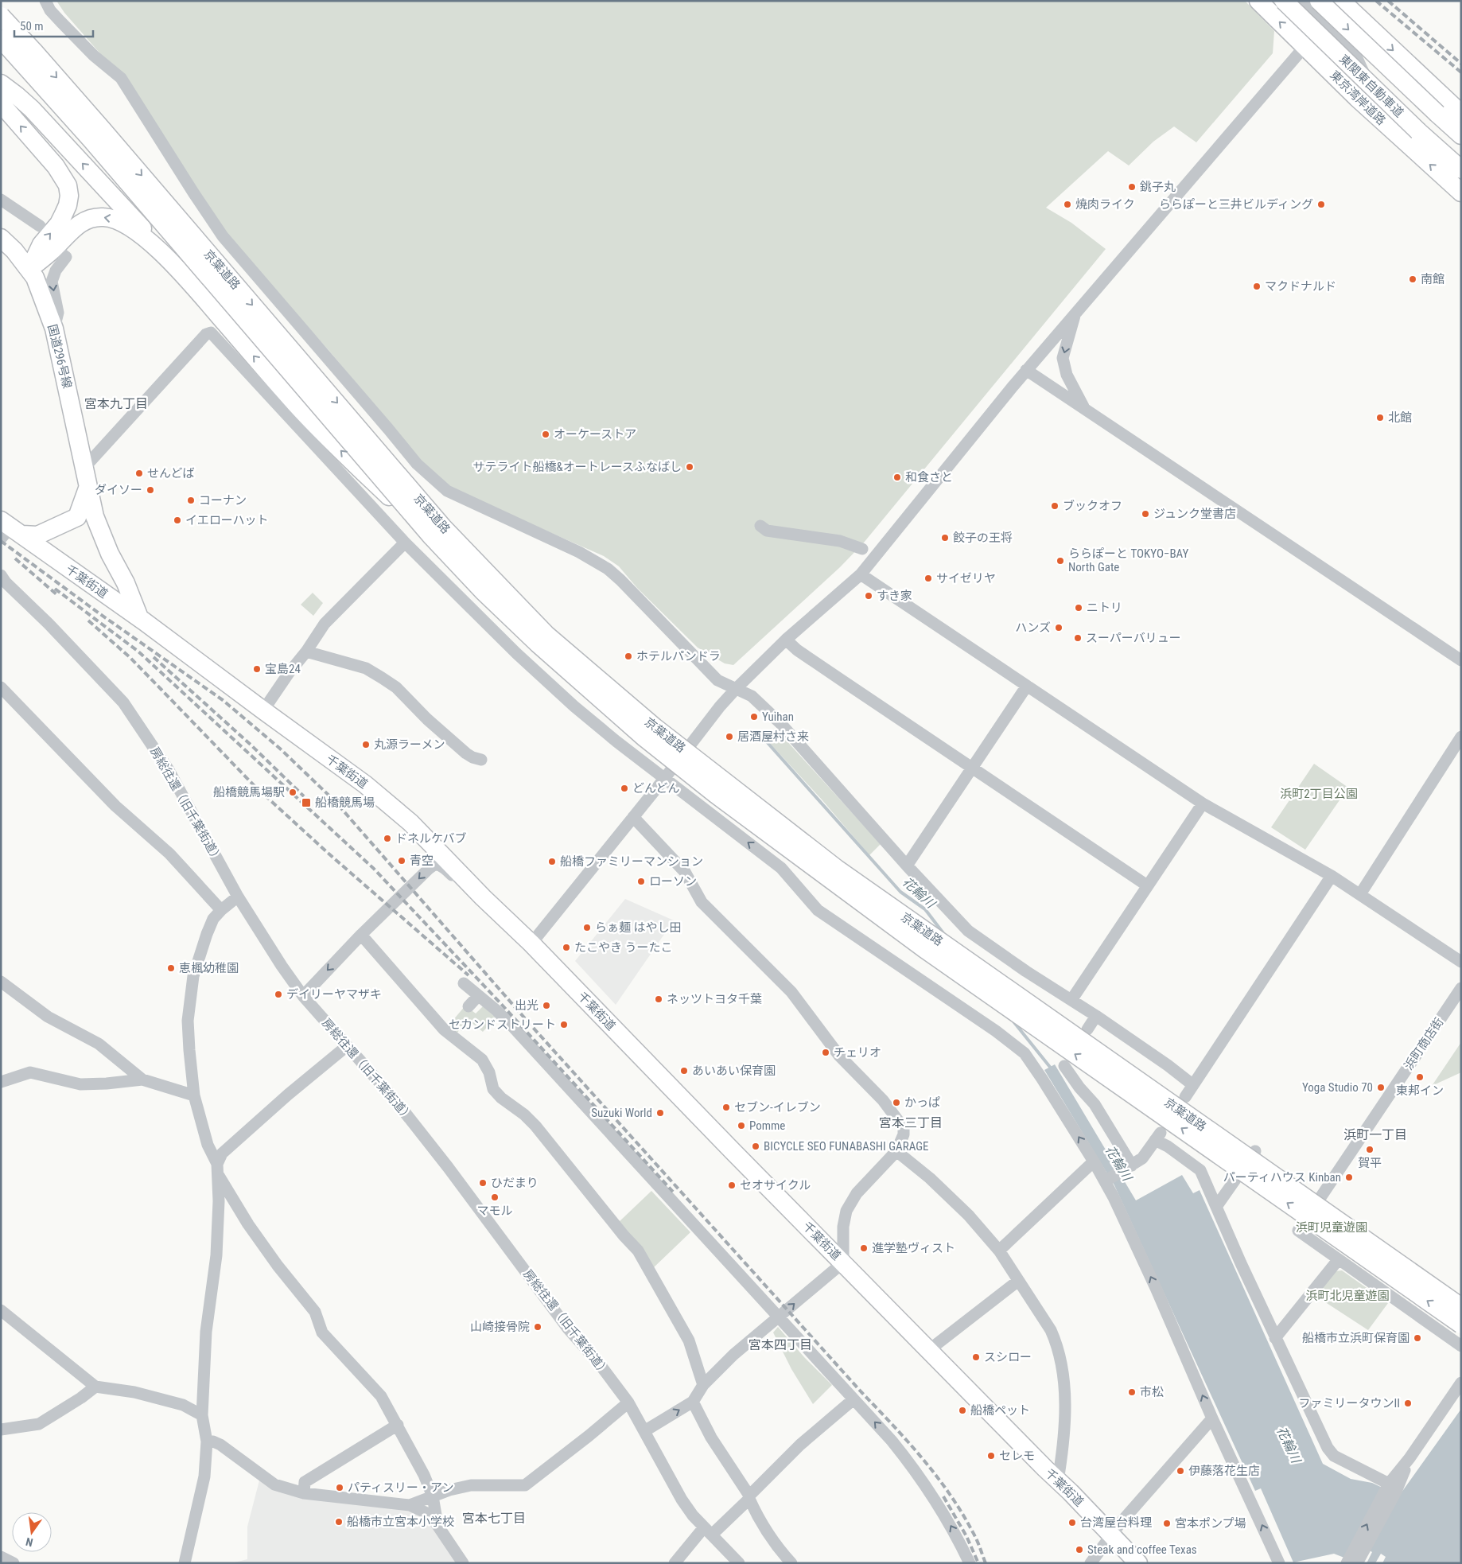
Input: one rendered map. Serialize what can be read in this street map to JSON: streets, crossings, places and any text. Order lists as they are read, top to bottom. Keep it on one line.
{"streets":{"highway":["東関東自動車道","東京湾岸道路","京葉道路","国道296号線","千葉街道"],"street":["房総往還（旧千葉街道）","浜町商店街"]},"crossings":[["国道296号線","千葉街道"]],"one_way":["東京湾岸道路"],"districts":["宮本九丁目","宮本三丁目","浜町一丁目","宮本四丁目","宮本七丁目"],"water":["花輪川"],"parks":["浜町2丁目公園","浜町児童遊園","浜町北児童遊園"],"places":{"other":["銚子丸","焼肉ライク","ららぽーと三井ビルディング","南館","マクドナルド","北館","オーケーストア","サテライト船橋&オートレースふなばし","せんどば","和食さと","ダイソー","コーナン","ブックオフ","ジュンク堂書店","イエローハット","餃子の王将","ららぽーと TOKYO−BAY North Gate","サイゼリヤ","すき家","ニトリ","ハンズ","スーパーバリュー","ホテルパンドラ","宝島24","Yuihan","居酒屋村さ来","丸源ラーメン","どんどん","船橋競馬場駅","ドネルケバブ","青空","船橋ファミリーマンション","ローソン","らぁ麺 はやし田","たこやき うーたこ","恵楓幼稚園","デイリーヤマザキ","ネッツトヨタ千葉","出光","セカンドストリート","チェリオ","あいあい保育園","東邦イン","Yoga Studio 70","かっぱ","セブン-イレブン","Suzuki World","Pomme","BICYCLE SEO FUNABASHI GARAGE","賀平","パーティハウス Kinban","ひだまり","セオサイクル","マモル","進学塾ヴィスト","山崎接骨院","船橋市立浜町保育園","スシロー","市松","ファミリータウンII","船橋ペット","セレモ","伊藤落花生店","パティスリー・アン","船橋市立宮本小学校","台湾屋台料理","宮本ポンプ場","Steak and coffee Texas"],"transit":["船橋競馬場"]},"scale_bar":"50 m","north":"bottom"}
